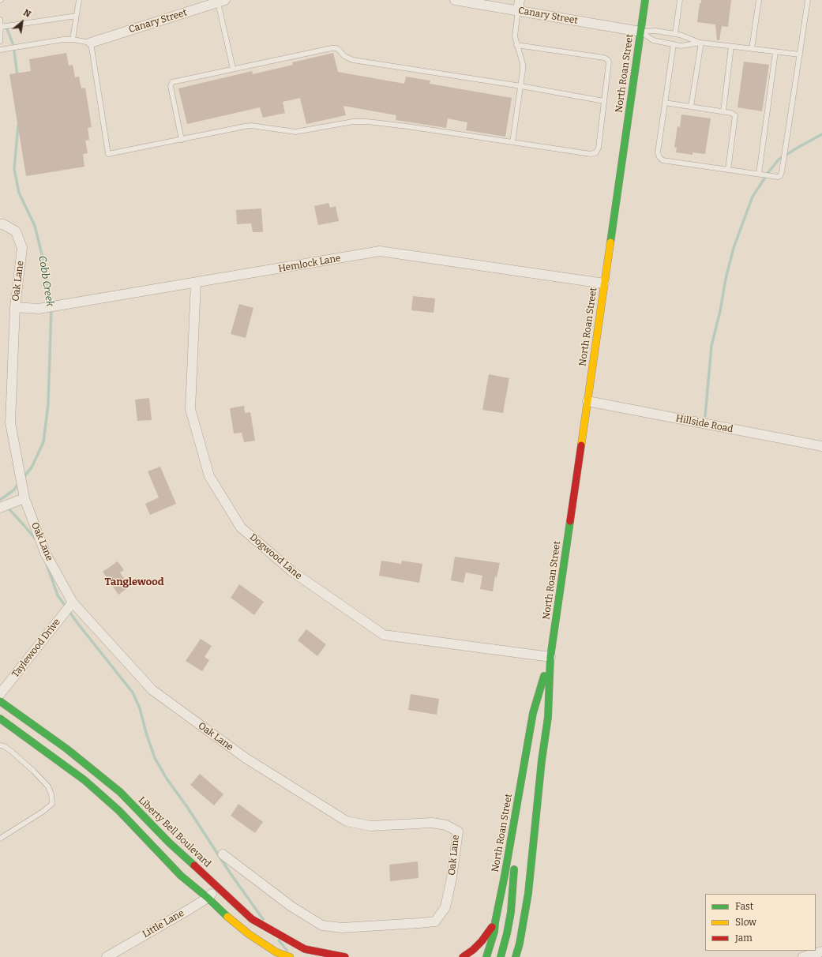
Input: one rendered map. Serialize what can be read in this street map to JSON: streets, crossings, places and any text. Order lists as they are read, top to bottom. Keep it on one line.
{"streets":{"main road":["North Roan Street","Liberty Bell Boulevard"],"street":["Canary Street","Hemlock Lane","Oak Lane","Hillside Road","Dogwood Lane","Taylewood Drive","Little Lane"]},"crossings":[["Canary Street","North Roan Street"],["North Roan Street","Hemlock Lane"],["North Roan Street","Hillside Road"],["North Roan Street","Dogwood Lane"],["Hemlock Lane","Oak Lane"],["Hemlock Lane","Dogwood Lane"],["Oak Lane","Taylewood Drive"],["Liberty Bell Boulevard","Little Lane"]],"districts":["Tanglewood"],"water":["Cobb Creek"],"legend":["Fast","Slow","Jam"],"north":"top right"}
